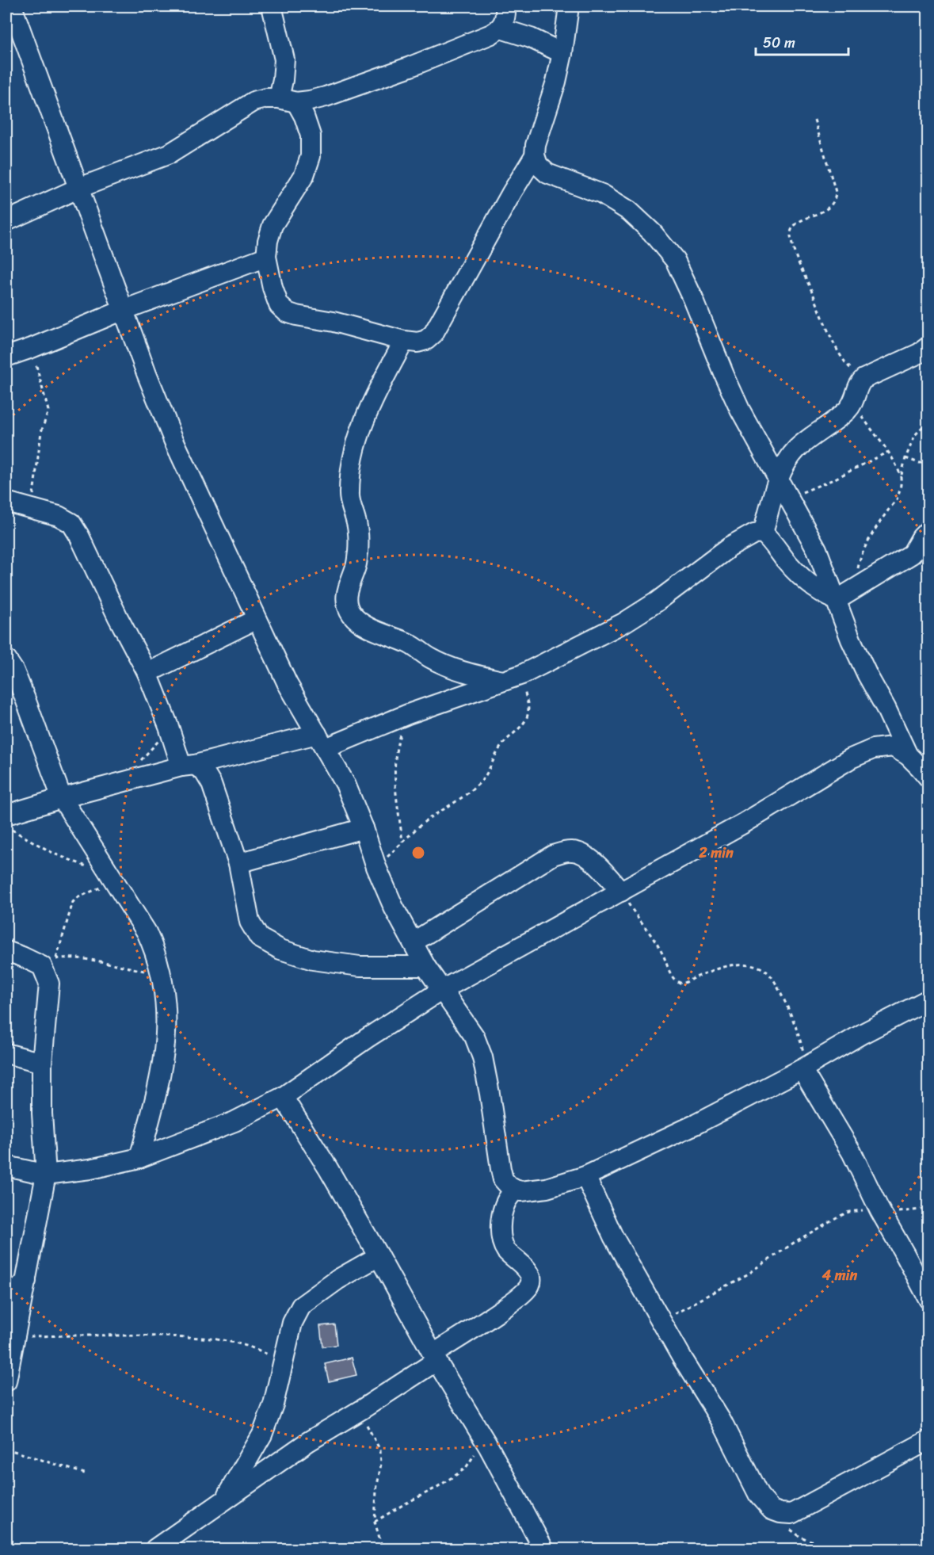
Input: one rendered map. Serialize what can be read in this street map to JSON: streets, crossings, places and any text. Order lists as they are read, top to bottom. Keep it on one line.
{"scale_bar":"50 m","rings":["2 min","4 min"]}
